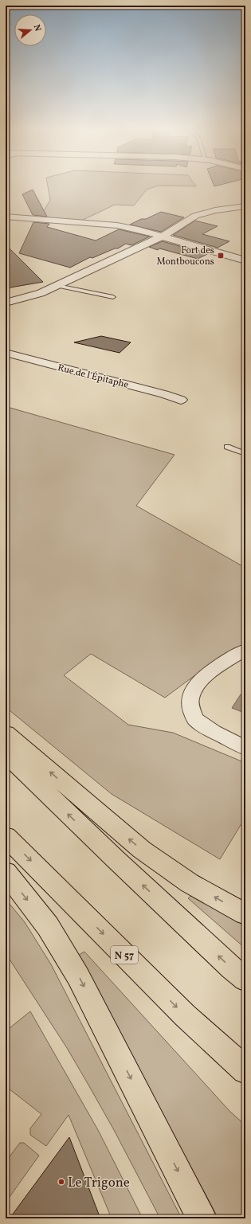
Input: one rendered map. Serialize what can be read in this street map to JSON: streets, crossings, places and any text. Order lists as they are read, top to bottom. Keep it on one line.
{"streets":{"highway":["N 57"],"street":["Rue de l'Épitaphe"]},"places":{"transit":["Fort des Montboucons"],"other":["Le Trigone"]},"north":"right"}
